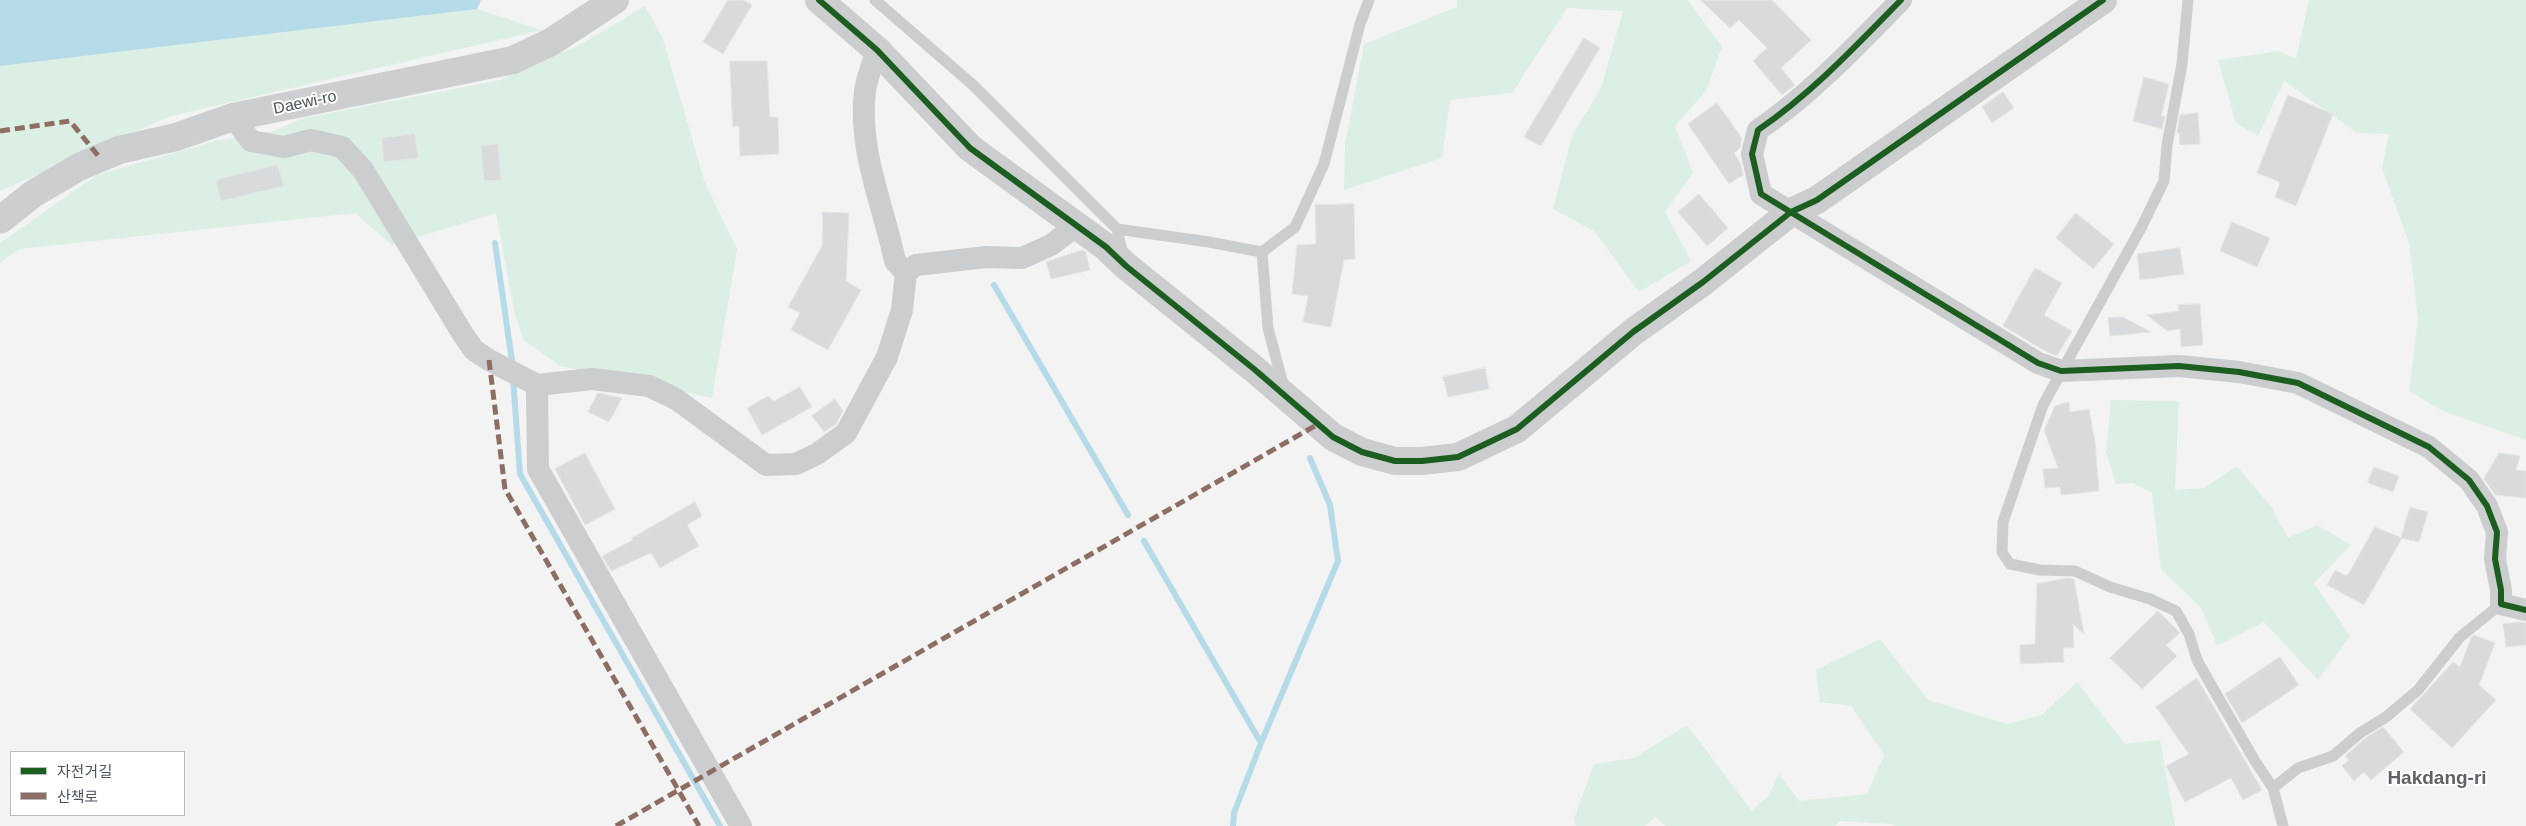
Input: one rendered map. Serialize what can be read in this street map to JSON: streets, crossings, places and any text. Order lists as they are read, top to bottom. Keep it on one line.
{"streets":{"main road":["Daewi-ro"]},"districts":["Hakdang-ri"],"legend":["자전거길","산책로"]}
